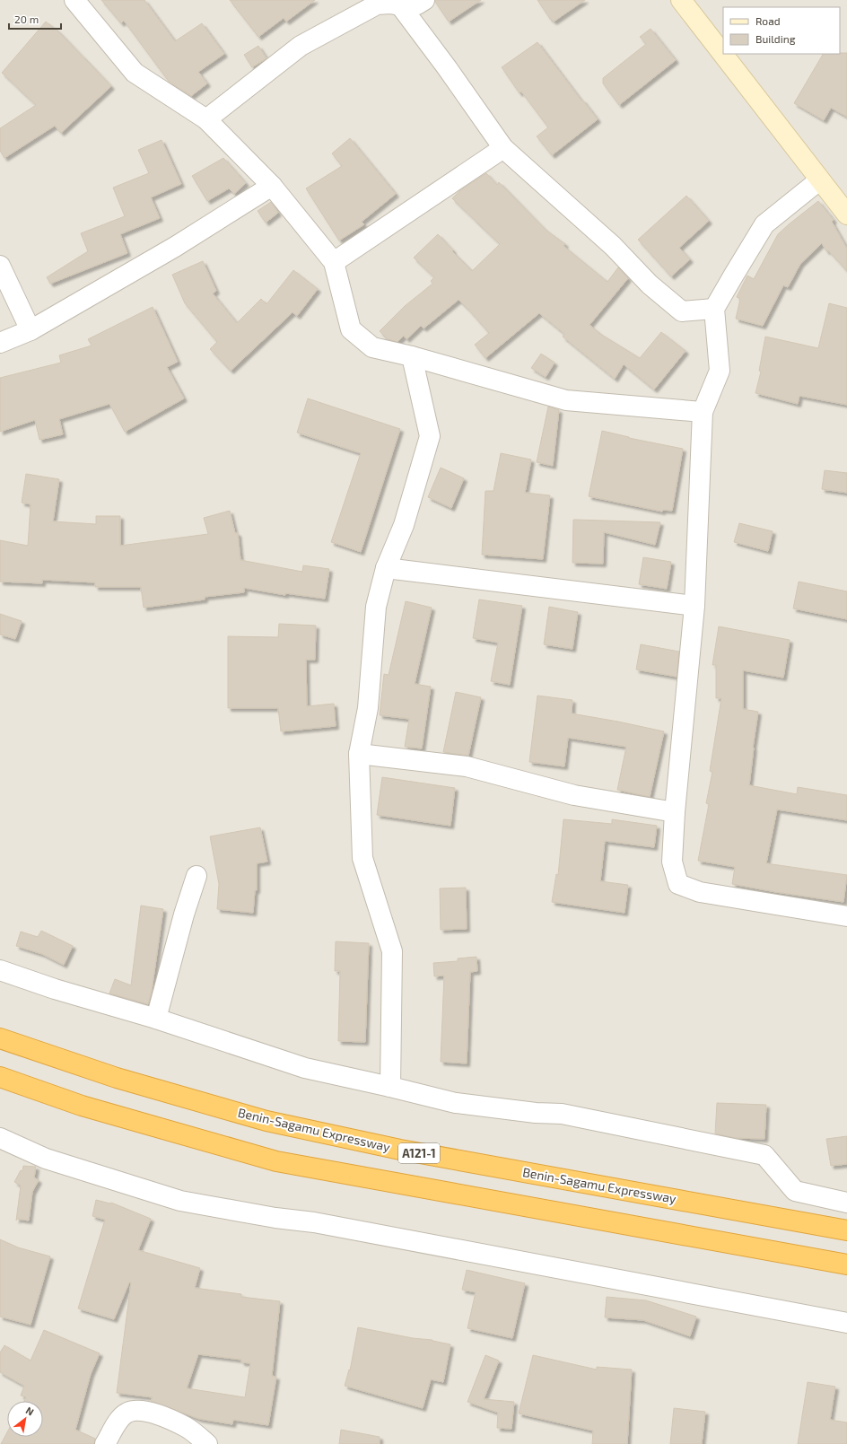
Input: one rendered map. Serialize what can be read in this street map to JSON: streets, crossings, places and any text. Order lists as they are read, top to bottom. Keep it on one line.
{"streets":{"highway":["Benin-Sagamu Expressway","A121-1"]},"legend":["Road","Building"],"scale_bar":"20 m","north":"top right"}
